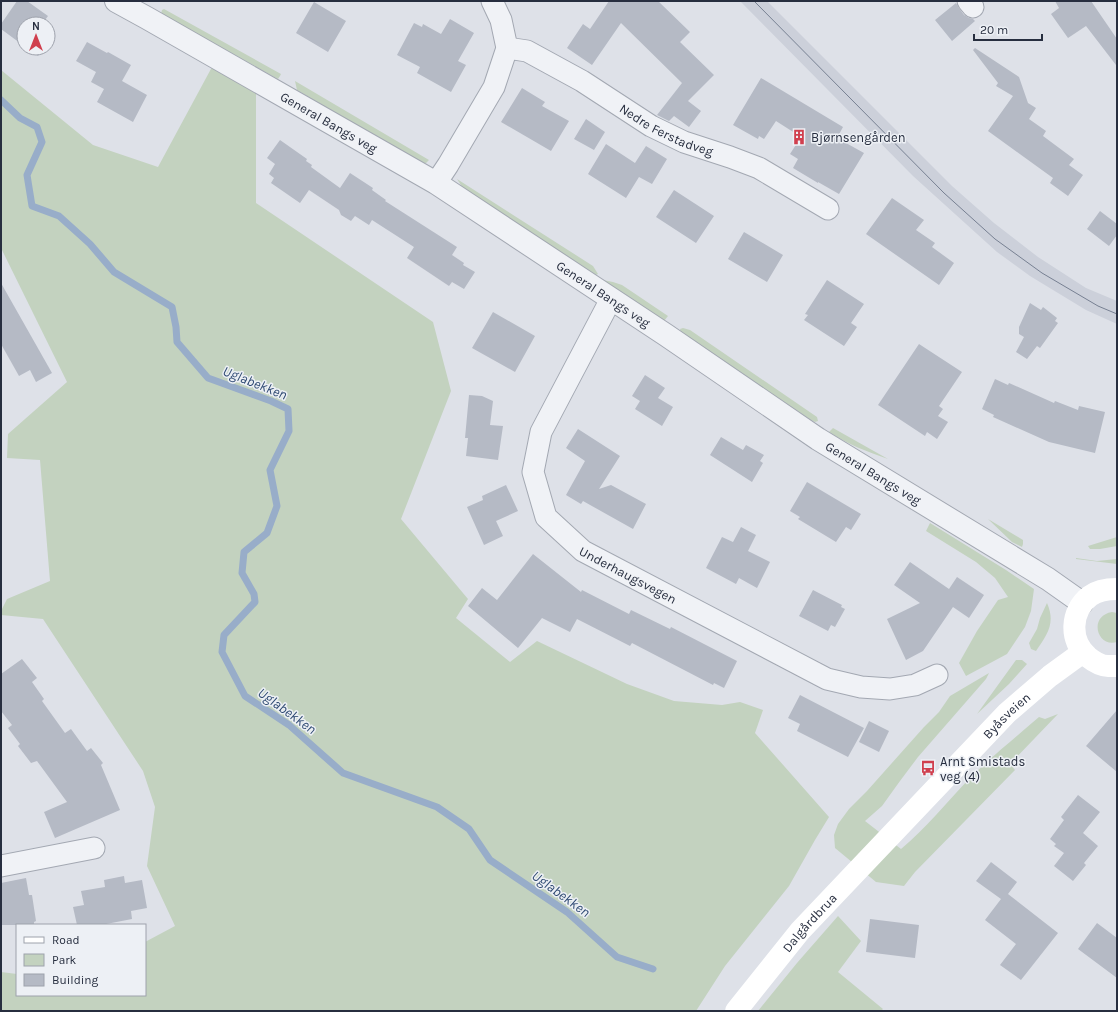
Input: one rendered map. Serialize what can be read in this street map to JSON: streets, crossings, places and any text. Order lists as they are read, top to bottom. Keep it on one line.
{"streets":{"main road":["Byåsveien","Dalgårdbrua"],"street":["General Bangs veg","Nedre Ferstadveg","Underhaugsvegen"]},"crossings":[["General Bangs veg","Underhaugsvegen"],["Byåsveien","Dalgårdbrua"]],"water":["Uglabekken"],"places":{"building":["Bjørnsengården"],"bus stop":["Arnt Smistads veg (4)"]},"legend":["Road","Park","Building"],"scale_bar":"20 m","north":"top"}
